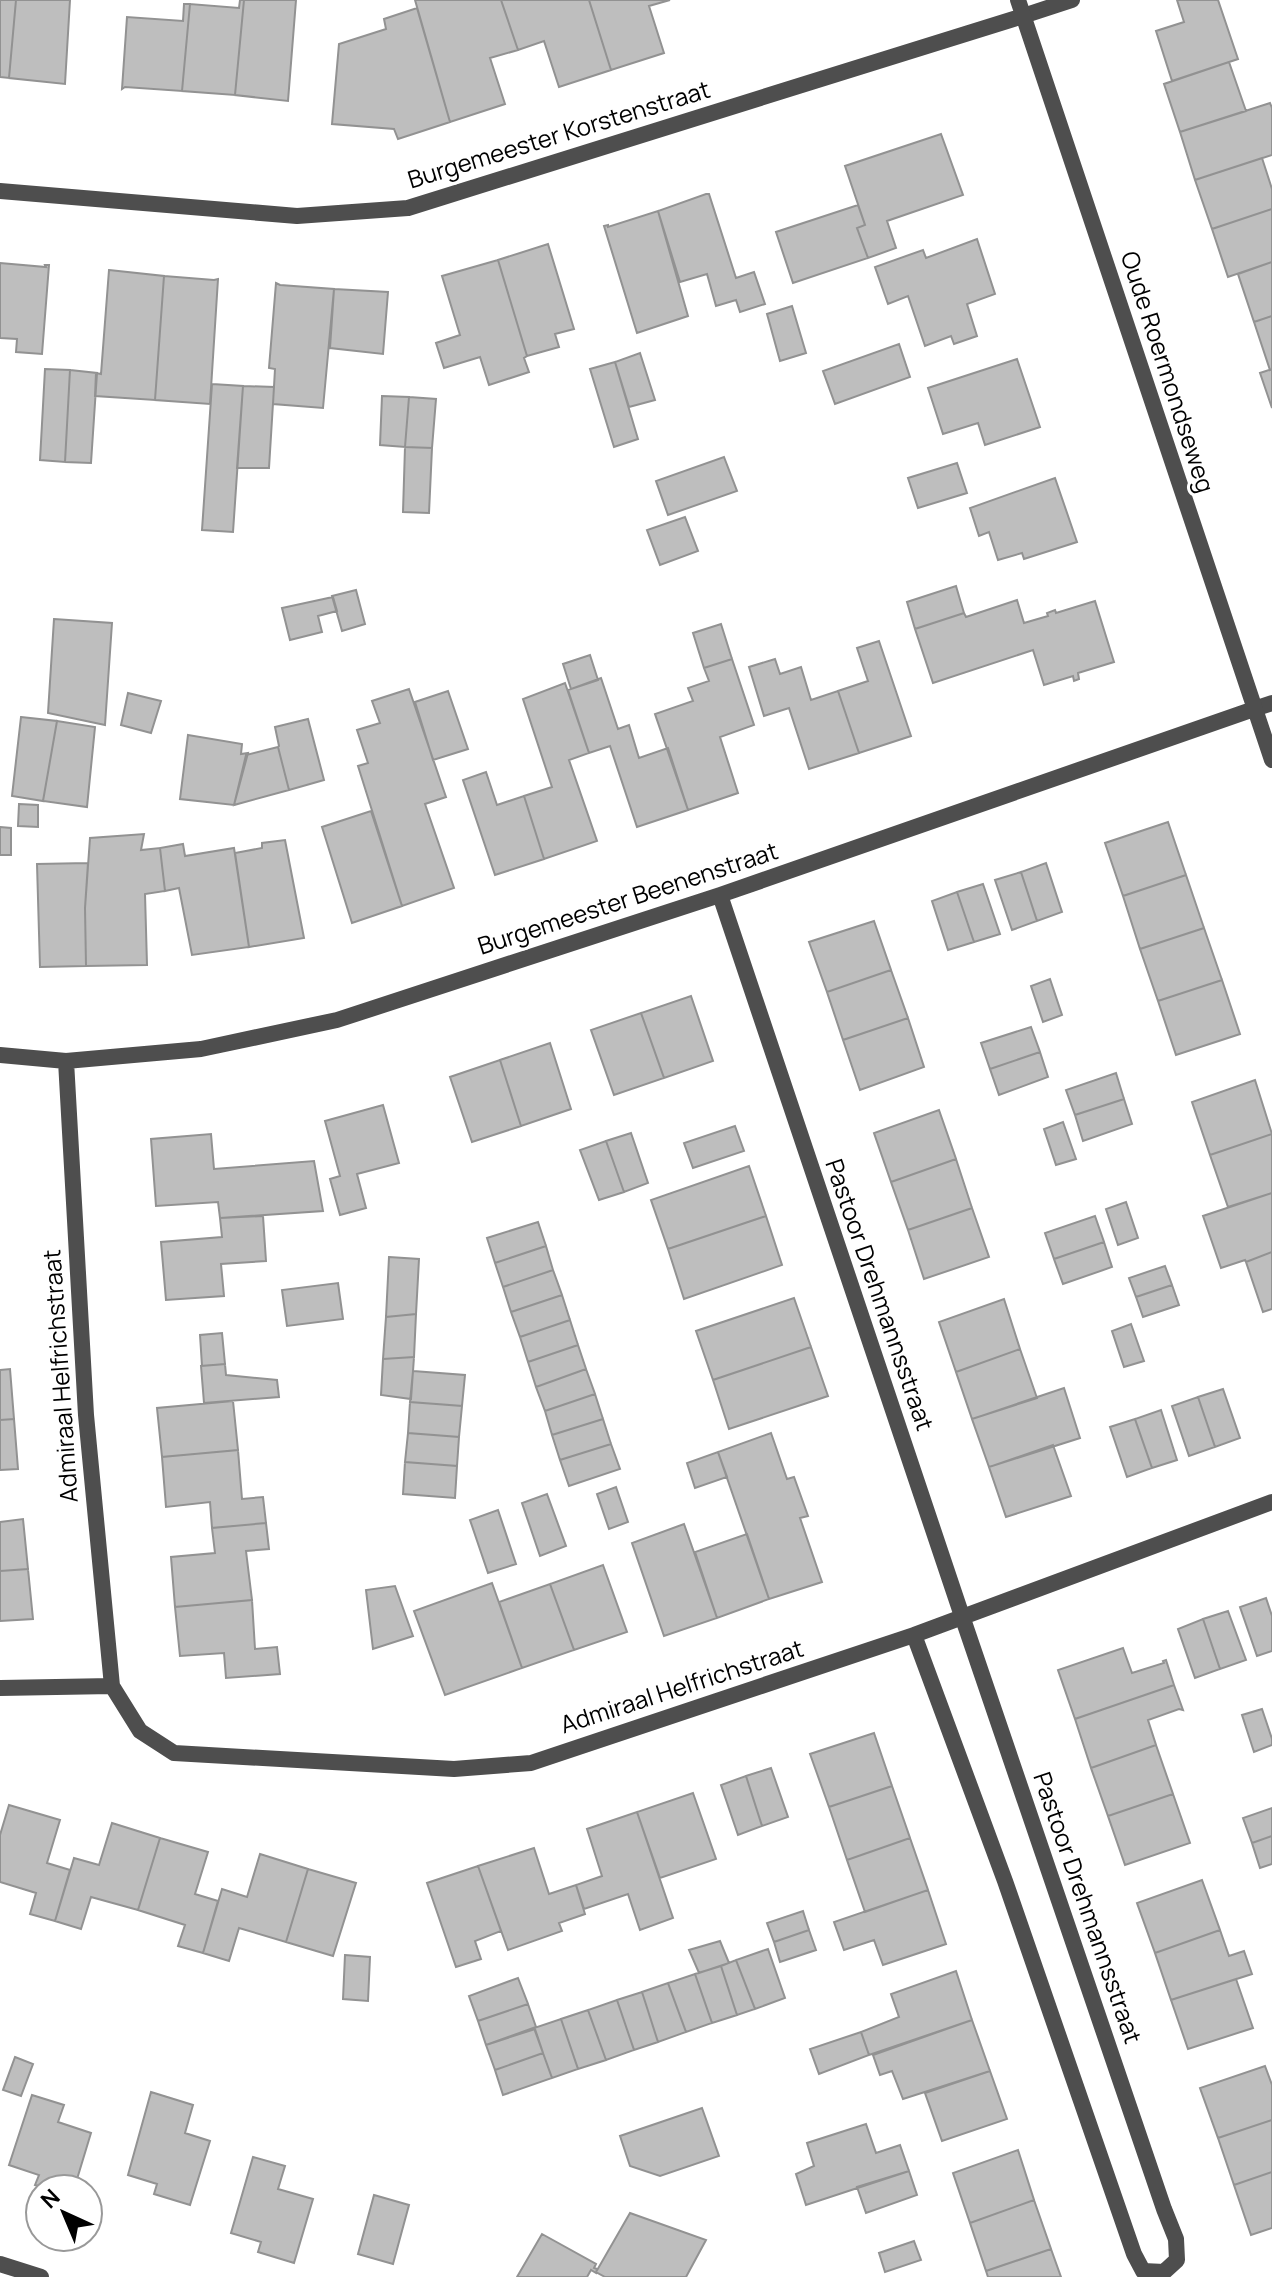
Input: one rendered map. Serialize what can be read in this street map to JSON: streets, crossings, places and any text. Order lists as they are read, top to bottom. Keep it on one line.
{"streets":{"street":["Burgemeester Korstenstraat","Oude Roermondseweg","Burgemeester Beenenstraat","Pastoor Drehmannsstraat","Admiraal Helfrichstraat"]},"crossings":[["Burgemeester Korstenstraat","Oude Roermondseweg"],["Oude Roermondseweg","Burgemeester Beenenstraat"],["Burgemeester Beenenstraat","Pastoor Drehmannsstraat"],["Burgemeester Beenenstraat","Admiraal Helfrichstraat"],["Pastoor Drehmannsstraat","Admiraal Helfrichstraat"]],"north":"top left"}
